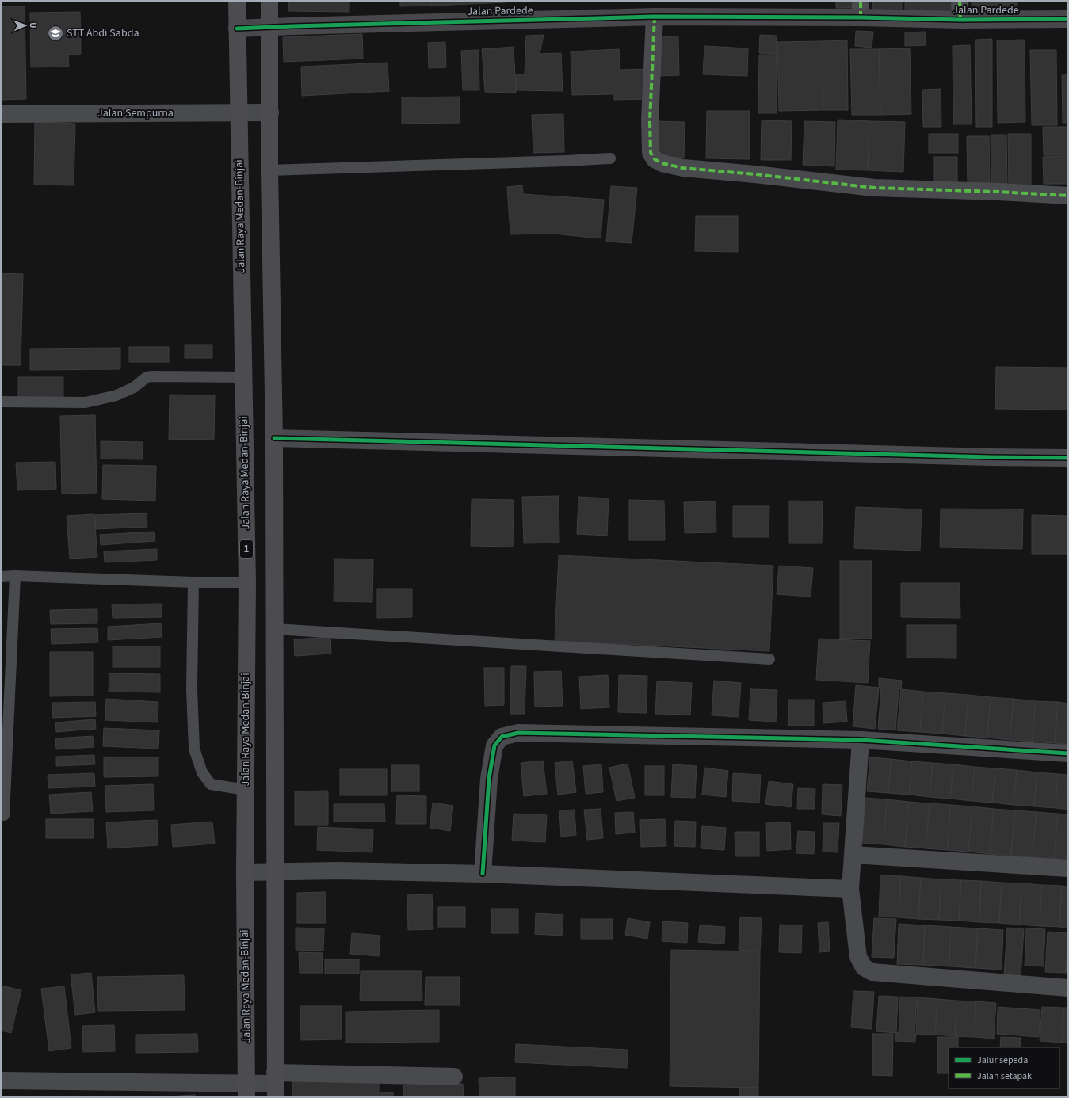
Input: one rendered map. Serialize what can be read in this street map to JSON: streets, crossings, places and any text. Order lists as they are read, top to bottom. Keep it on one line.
{"streets":{"highway":["Jalan Raya Medan-Binjai","1"],"street":["Jalan Pardede","Jalan Sempurna"]},"crossings":[["Jalan Pardede","Jalan Raya Medan-Binjai"],["Jalan Sempurna","Jalan Raya Medan-Binjai"]],"places":{"school or university":["STT Abdi Sabda"]},"legend":["Jalur sepeda","Jalan setapak"],"north":"right"}
